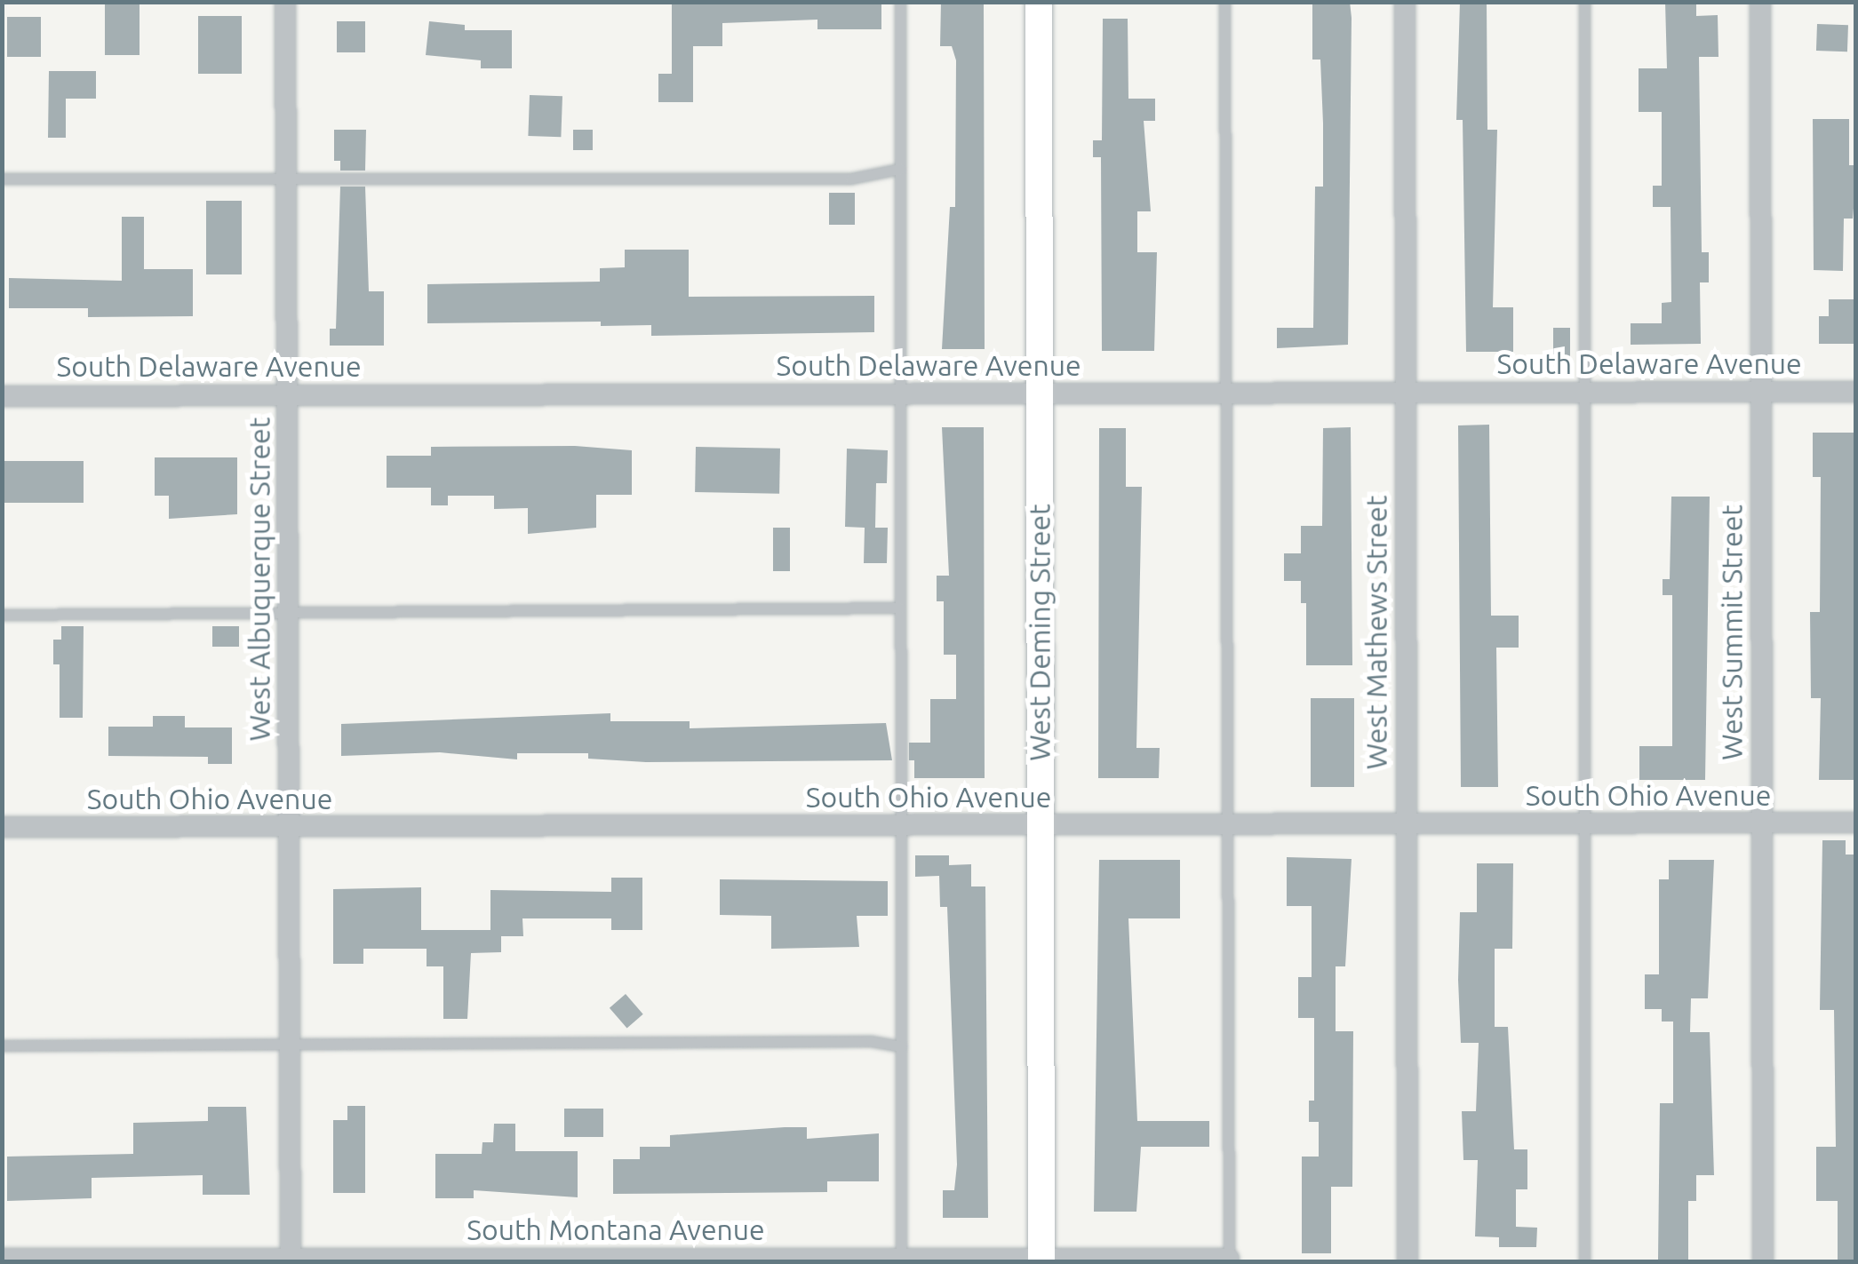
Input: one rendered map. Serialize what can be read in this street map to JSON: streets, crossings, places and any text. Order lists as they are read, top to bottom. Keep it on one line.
{"streets":{"street":["South Delaware Avenue","West Albuquerque Street","West Deming Street","West Mathews Street","West Summit Street","South Ohio Avenue","South Montana Avenue"]},"crossings":[["South Delaware Avenue","West Albuquerque Street"],["South Delaware Avenue","West Deming Street"],["South Delaware Avenue","West Mathews Street"],["South Delaware Avenue","West Summit Street"],["West Albuquerque Street","South Ohio Avenue"],["West Albuquerque Street","South Montana Avenue"],["West Deming Street","South Ohio Avenue"],["West Deming Street","South Montana Avenue"],["West Mathews Street","South Ohio Avenue"],["West Summit Street","South Ohio Avenue"]]}
